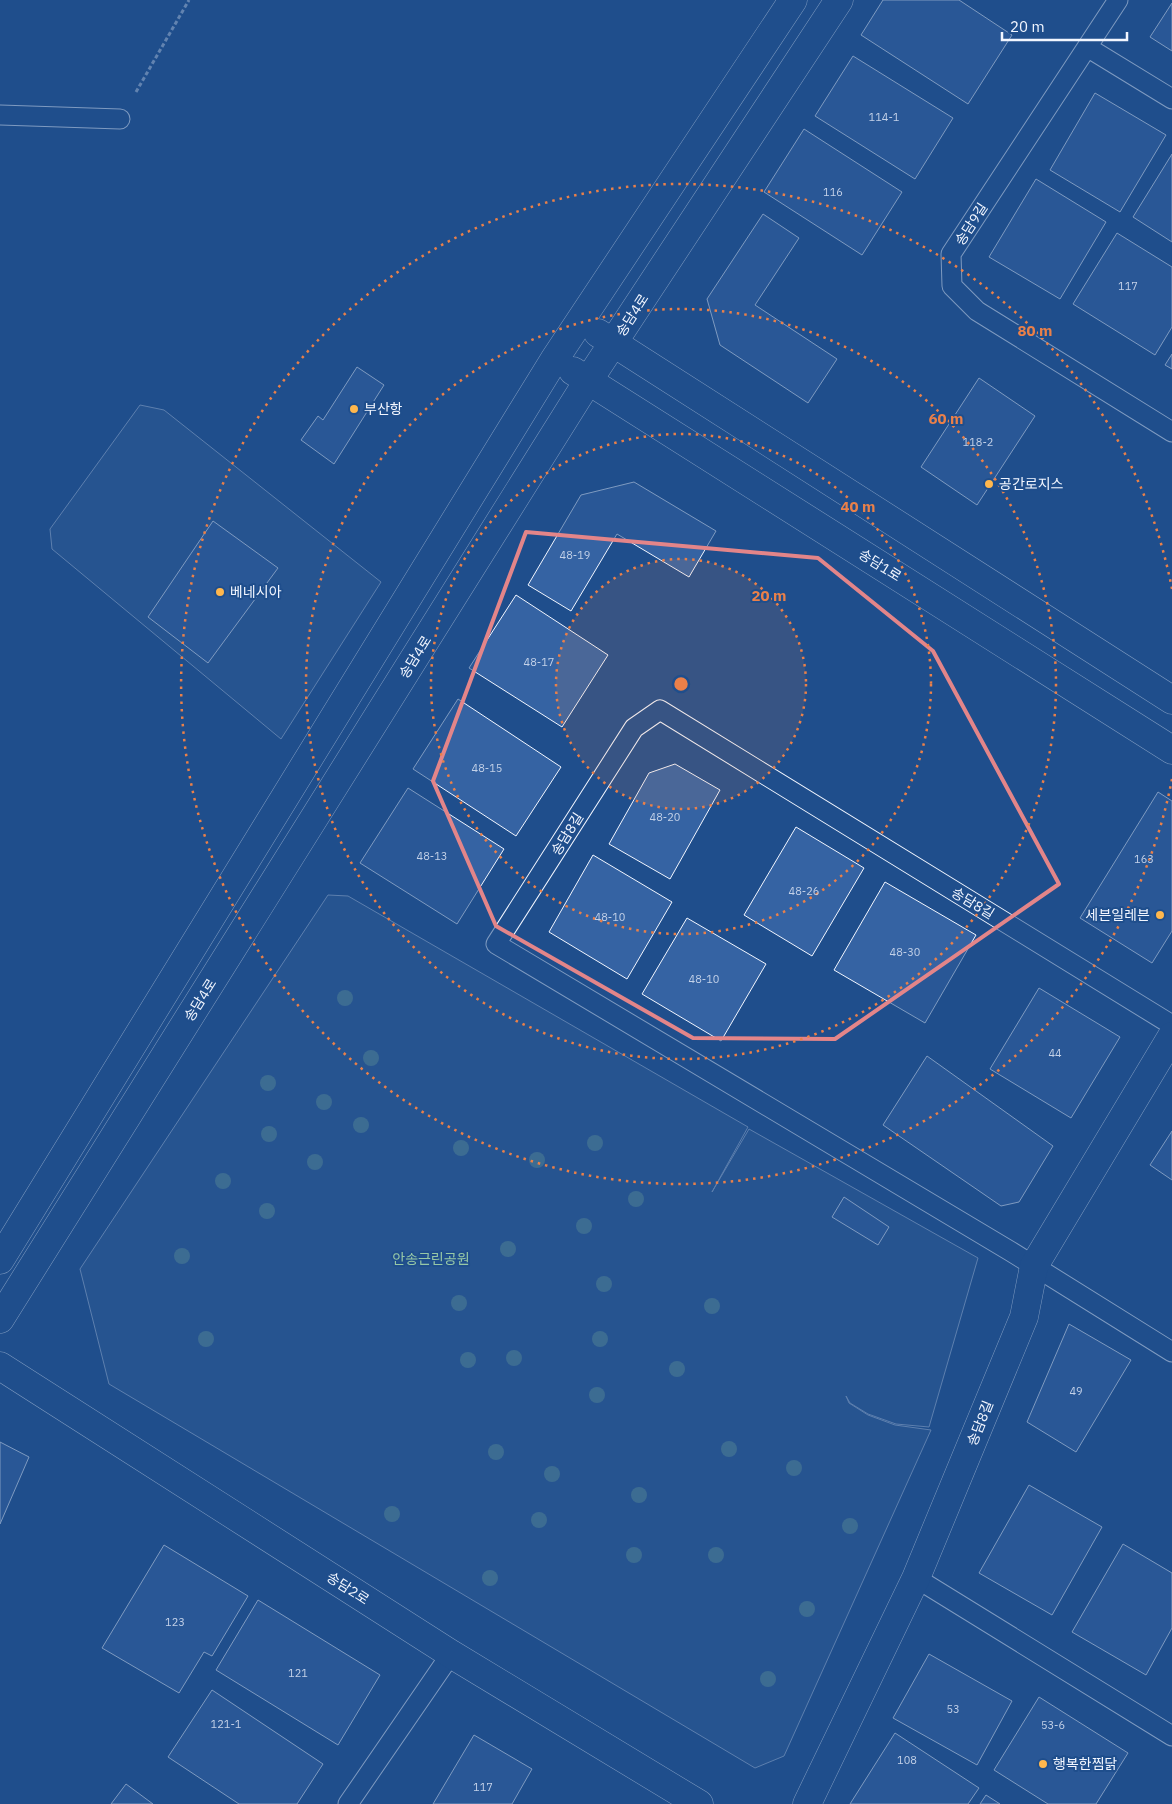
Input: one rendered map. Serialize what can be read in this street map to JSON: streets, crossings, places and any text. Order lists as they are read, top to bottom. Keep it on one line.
{"streets":{"main road":["송담4로","송담1로","송담8길","송담2로"],"lane":["송담9길"]},"crossings":[["송담4로","송담1로"]],"parks":["안송근린공원"],"places":["부산항","공간로지스","베네시아","세븐일레븐","행복한찜닭"],"house_numbers":["114-1","116","117","118-2","48-19","48-17","48-15","48-20","48-13","163","48-26","48-10","48-30","48-10","44","49","123","121","53","121-1","53-6","108","117"],"scale_bar":"20 m","rings":["80 m","60 m","40 m","20 m"]}
